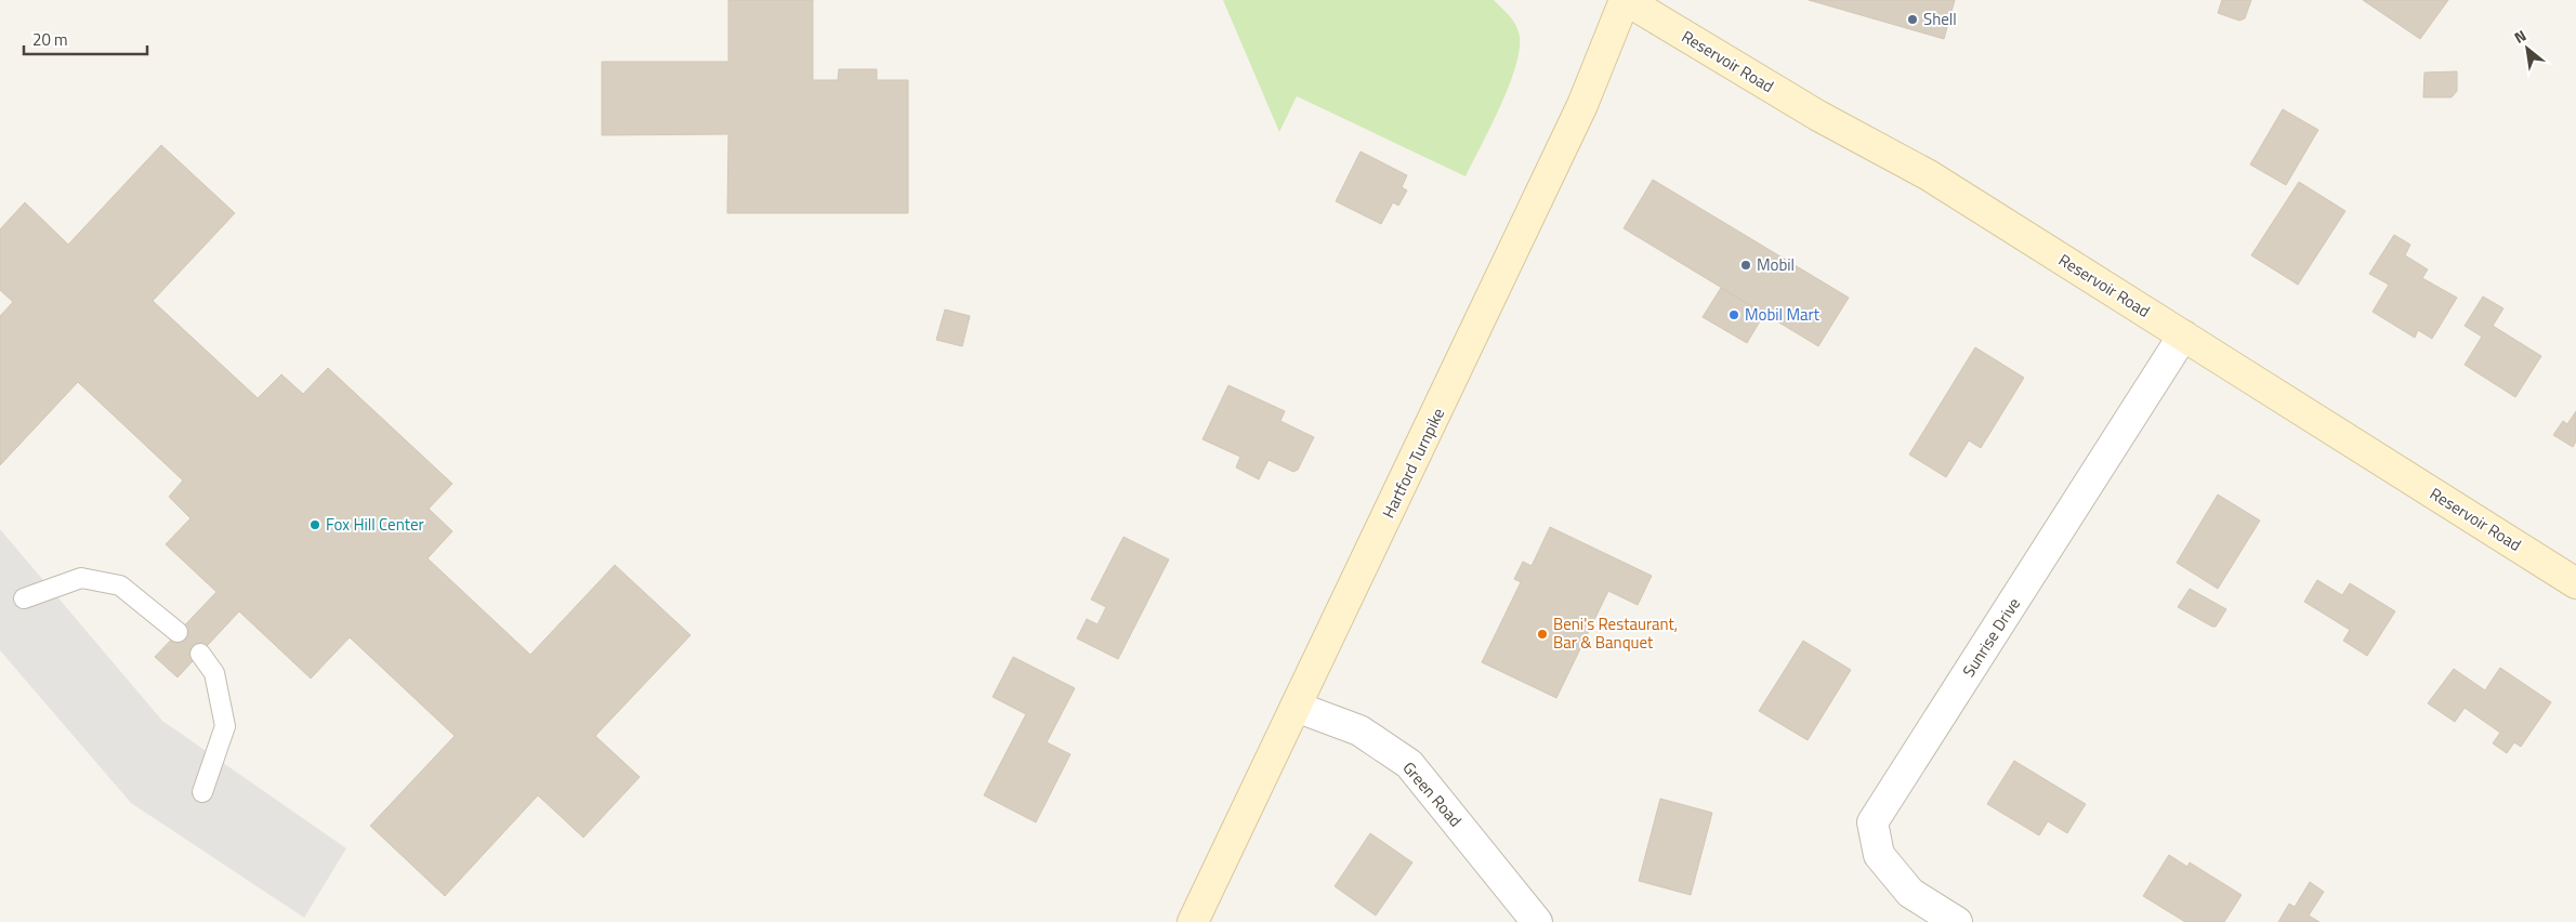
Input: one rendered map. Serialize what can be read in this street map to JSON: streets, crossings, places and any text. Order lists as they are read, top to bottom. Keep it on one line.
{"streets":{"main road":["Reservoir Road","Hartford Turnpike"],"street":["Sunrise Drive","Green Road"]},"crossings":[["Reservoir Road","Hartford Turnpike"],["Reservoir Road","Sunrise Drive"],["Hartford Turnpike","Green Road"]],"places":["Shell","Mobil","Mobil Mart","Fox Hill Center","Beni's Restaurant, Bar & Banquet"],"scale_bar":"20 m","north":"top left"}
